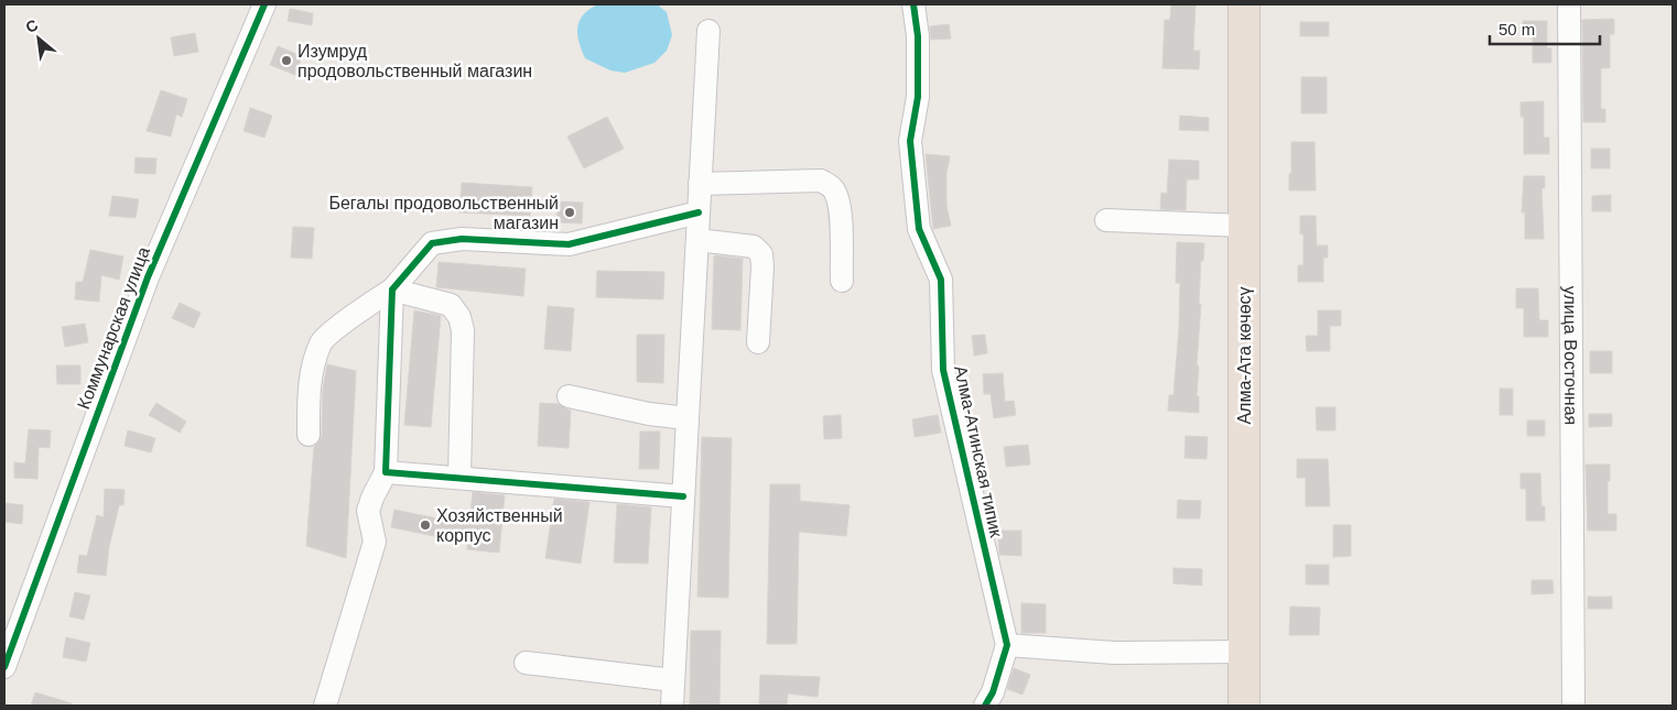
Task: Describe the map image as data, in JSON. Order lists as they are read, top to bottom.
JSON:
{
  "streets": {
    "highway": ["Алма-Ата көчөсү"],
    "street": ["Коммунарская улица", "улица Восточная", "Алма-Атинская типик"]
  },
  "places": ["Изумруд продовольственный магазин", "Бегалы продовольственный магазин", "Хозяйственный корпус"],
  "scale_bar": "50 m",
  "north": "top left"
}
